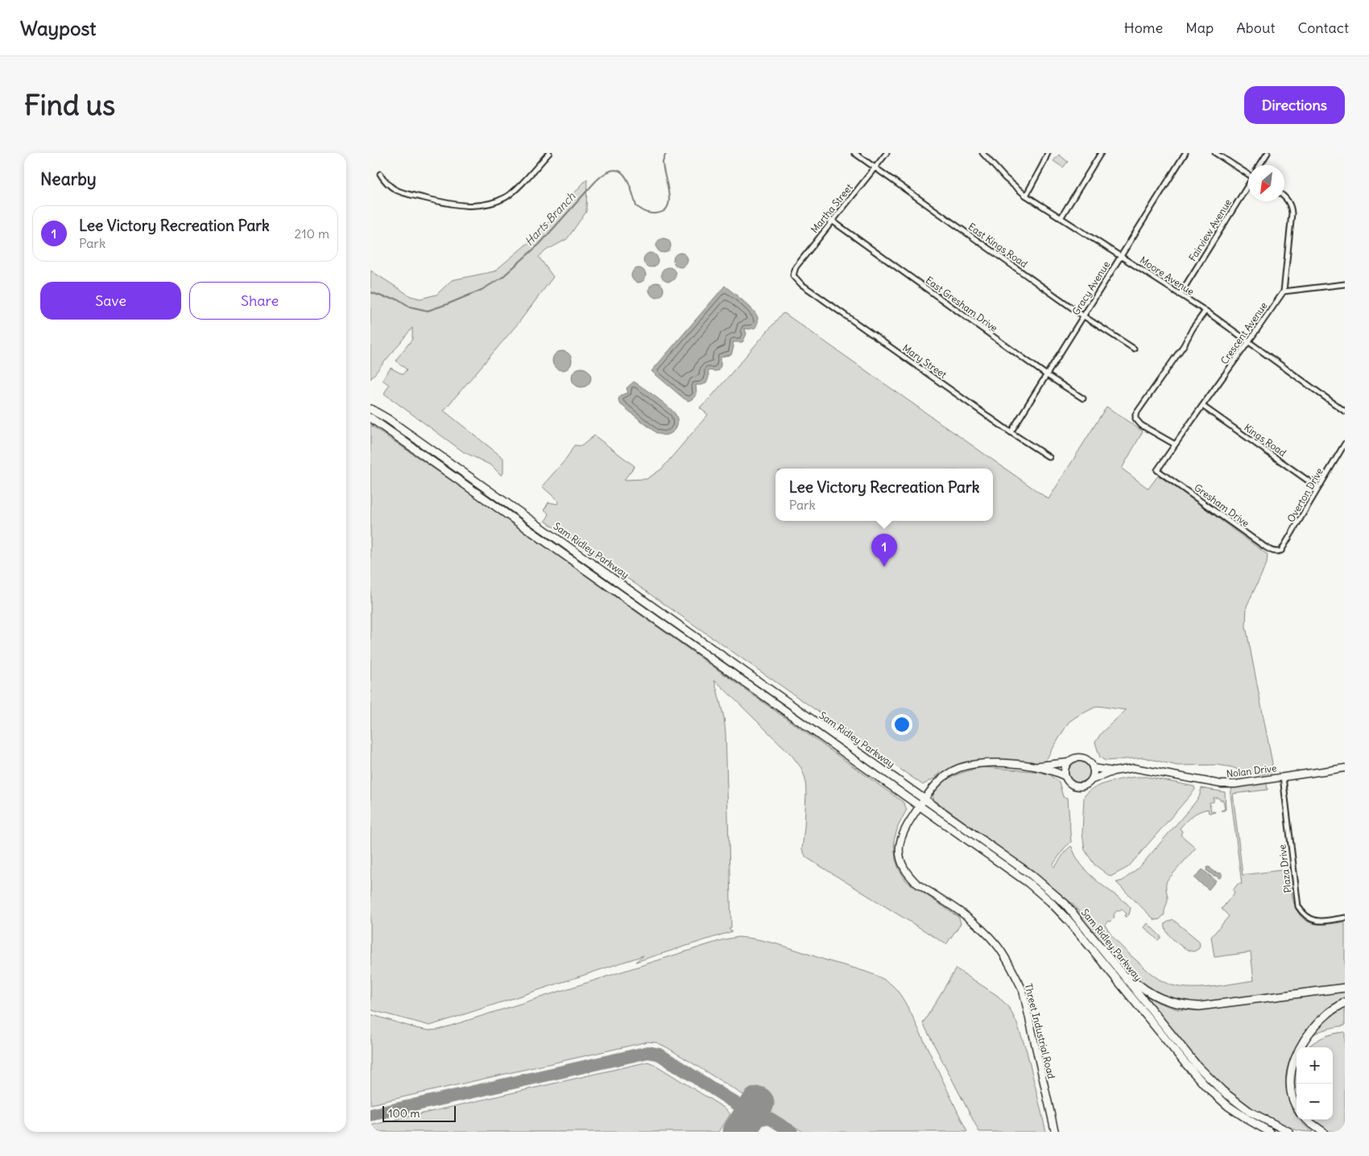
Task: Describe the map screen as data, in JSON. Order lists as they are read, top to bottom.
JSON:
{
  "streets": {
    "main road": ["Sam Ridley Parkway"],
    "street": [
      "Martha Street",
      "Fairview Avenue",
      "East Kings Road",
      "Moore Avenue",
      "Gracy Avenue",
      "East Gresham Drive",
      "Crescent Avenue",
      "Mary Street",
      "Kings Road",
      "Overton Drive",
      "Gresham Drive",
      "Nolan Drive",
      "Plaza Drive",
      "Threet Industrial Road"
    ]
  },
  "crossings": [
    ["Martha Street", "East Kings Road"],
    ["Martha Street", "East Gresham Drive"],
    ["Martha Street", "Mary Street"],
    ["Fairview Avenue", "Moore Avenue"],
    ["East Kings Road", "Gracy Avenue"],
    ["Moore Avenue", "Gracy Avenue"],
    ["Moore Avenue", "Crescent Avenue"],
    ["Gracy Avenue", "East Gresham Drive"],
    ["Gracy Avenue", "Mary Street"],
    ["Crescent Avenue", "Kings Road"],
    ["Crescent Avenue", "Gresham Drive"],
    ["Kings Road", "Overton Drive"],
    ["Overton Drive", "Gresham Drive"],
    ["Sam Ridley Parkway", "Threet Industrial Road"],
    ["Nolan Drive", "Plaza Drive"]
  ],
  "water": ["Harts Branch"],
  "scale_bar": "100 m",
  "north": "bottom left",
  "page": {
    "header": "Waypost",
    "nav": [
      "Home",
      "Map",
      "About",
      "Contact"
    ],
    "buttons": [
      "Directions",
      ["Save", "Share"]
    ],
    "title": "Find us",
    "heading": "Nearby",
    "list": [
      {
        "mark": "1",
        "name": "Lee Victory Recreation Park",
        "note": "Park",
        "value": "210 m"
      }
    ],
    "popup": ["Lee Victory Recreation Park", "Park"],
    "pins": "1",
    "map_buttons": ["+", "−"],
    "scale": "100 m"
  }
}
